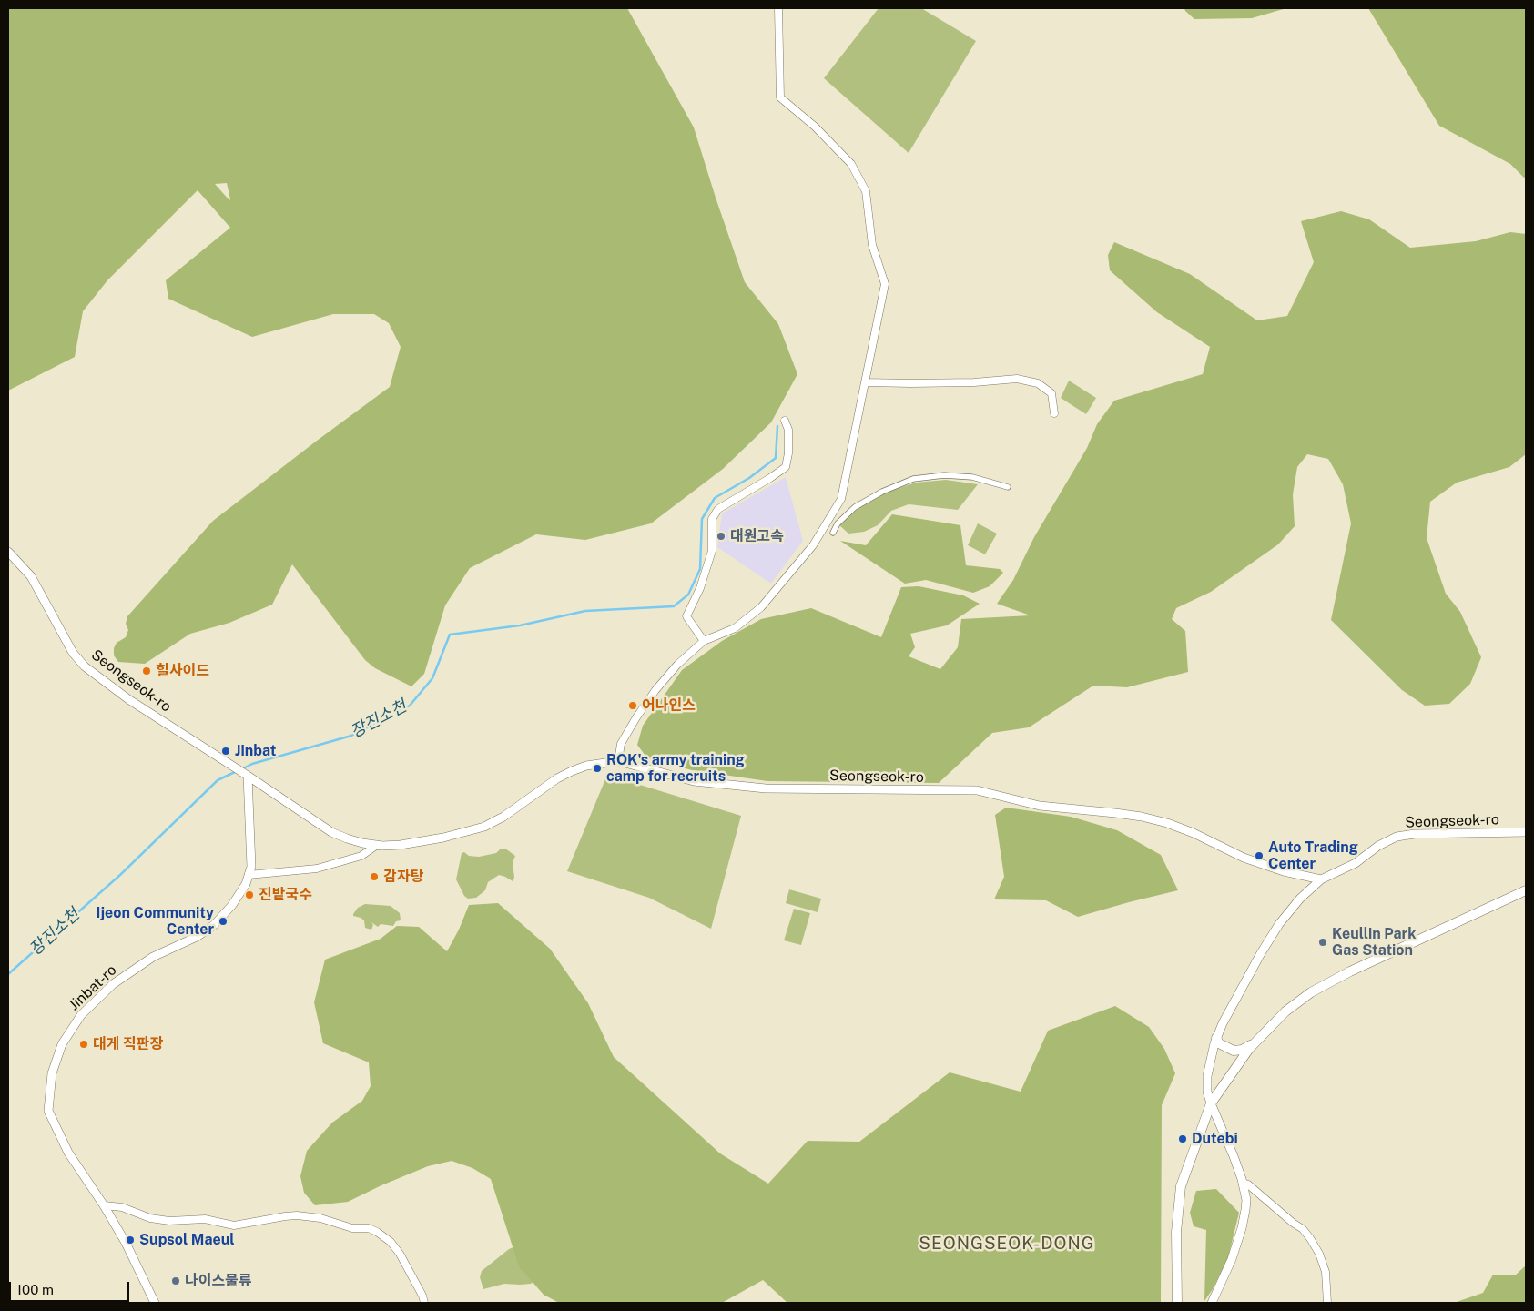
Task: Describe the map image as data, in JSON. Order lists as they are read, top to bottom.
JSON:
{
  "streets": {
    "street": ["Seongseok-ro", "Jinbat-ro"]
  },
  "crossings": [
    ["Seongseok-ro", "Jinbat-ro"]
  ],
  "districts": ["SEONGSEOK-DONG"],
  "water": ["장진소천"],
  "places": [
    "대원고속",
    "힐사이드",
    "어나인스",
    "Jinbat",
    "ROK's army training camp for recruits",
    "Auto Trading Center",
    "감자탕",
    "진밭국수",
    "Ijeon Community Center",
    "Keullin Park Gas Station",
    "대게 직판장",
    "Dutebi",
    "Supsol Maeul",
    "나이스물류"
  ],
  "scale_bar": "100 m"
}
